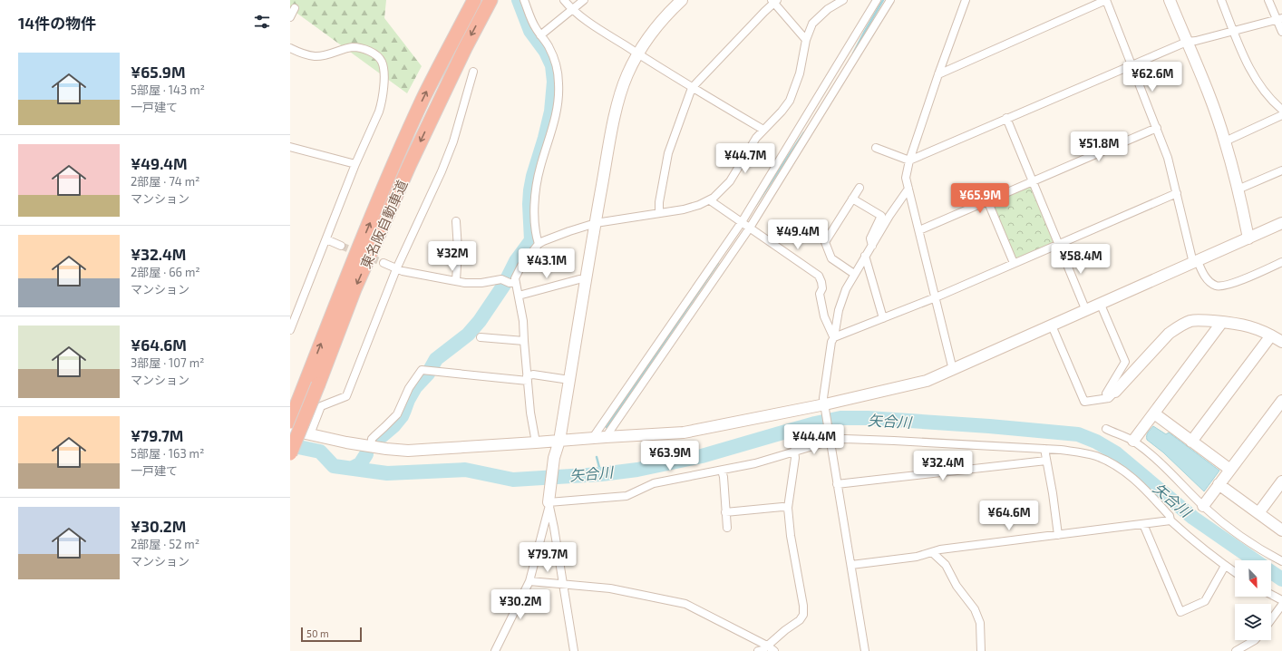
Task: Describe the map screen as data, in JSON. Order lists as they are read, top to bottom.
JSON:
{
  "streets": {
    "highway": ["東名阪自動車道"]
  },
  "water": ["矢合川"],
  "scale_bar": "50 m",
  "north": "bottom right",
  "page": {
    "heading": "14件の物件",
    "list": [
      {
        "name": "¥65.9M",
        "note": "5部屋 · 143 m² · 一戸建て"
      },
      {
        "name": "¥49.4M",
        "note": "2部屋 · 74 m² · マンション"
      },
      {
        "name": "¥32.4M",
        "note": "2部屋 · 66 m² · マンション"
      },
      {
        "name": "¥64.6M",
        "note": "3部屋 · 107 m² · マンション"
      },
      {
        "name": "¥79.7M",
        "note": "5部屋 · 163 m² · 一戸建て"
      },
      {
        "name": "¥30.2M",
        "note": "2部屋 · 52 m² · マンション"
      }
    ],
    "price": [
      "¥62.6M",
      "¥51.8M",
      "¥44.7M",
      "¥65.9M",
      "¥49.4M",
      "¥32M",
      "¥58.4M",
      "¥43.1M",
      "¥44.4M",
      "¥63.9M",
      "¥32.4M",
      "¥64.6M",
      "¥79.7M",
      "¥30.2M"
    ],
    "scale": "50 m"
  }
}
